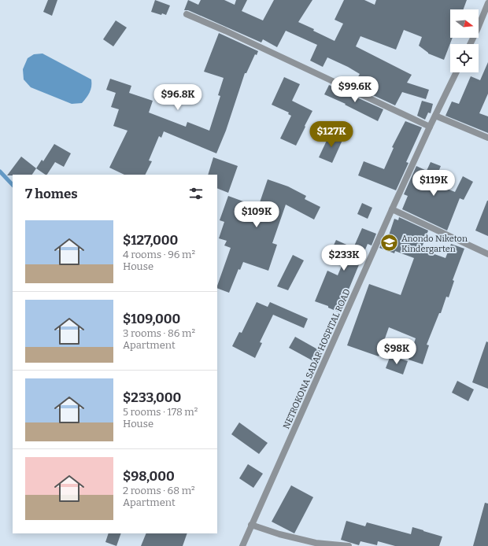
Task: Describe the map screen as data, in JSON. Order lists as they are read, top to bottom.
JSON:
{
  "streets": {
    "street": ["NETROKONA SADAR HOSPITAL ROAD"]
  },
  "places": {
    "school or university": ["Anondo Niketon Kindergarten"]
  },
  "north": "right",
  "page": {
    "price": [
      "$99.6K",
      "$96.8K",
      "$127K",
      "$119K",
      "$109K",
      "$233K",
      "$98K"
    ],
    "heading": "7 homes",
    "list": [
      {
        "name": "$127,000",
        "note": "4 rooms · 96 m² · House"
      },
      {
        "name": "$109,000",
        "note": "3 rooms · 86 m² · Apartment"
      },
      {
        "name": "$233,000",
        "note": "5 rooms · 178 m² · House"
      },
      {
        "name": "$98,000",
        "note": "2 rooms · 68 m² · Apartment"
      }
    ]
  }
}
